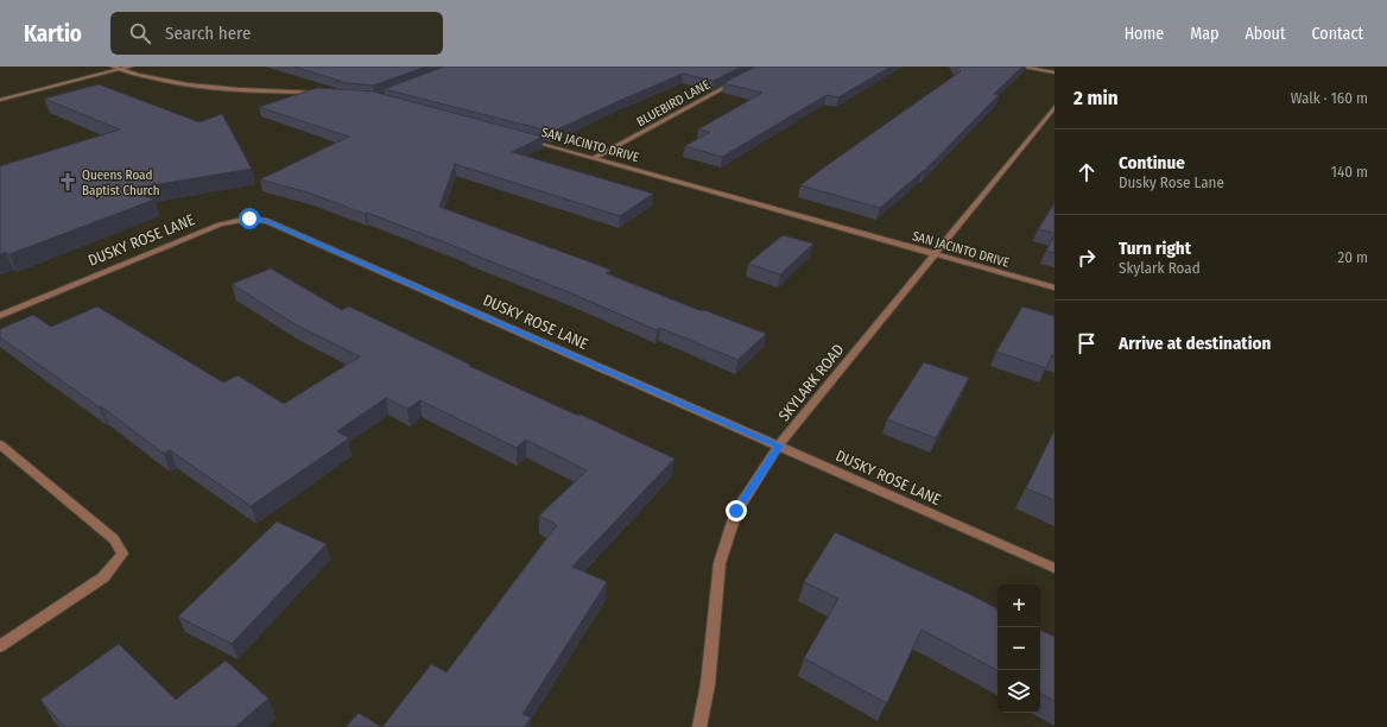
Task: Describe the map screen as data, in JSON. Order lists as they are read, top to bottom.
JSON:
{
  "streets": {
    "street": [
      "BLUEBIRD LANE",
      "SAN JACINTO DRIVE",
      "DUSKY ROSE LANE",
      "SKYLARK ROAD"
    ]
  },
  "crossings": [
    ["BLUEBIRD LANE", "SAN JACINTO DRIVE"],
    ["SAN JACINTO DRIVE", "SKYLARK ROAD"],
    ["DUSKY ROSE LANE", "SKYLARK ROAD"]
  ],
  "places": {
    "church": ["Queens Road Baptist Church"]
  },
  "page": {
    "header": "Kartio",
    "search": "Search here",
    "nav": [
      "Home",
      "Map",
      "About",
      "Contact"
    ],
    "heading": ["2 min", "Walk · 160 m"],
    "list": [
      ["Continue", "Dusky Rose Lane", "140 m"],
      ["Turn right", "Skylark Road", "20 m"],
      "Arrive at destination"
    ],
    "map_buttons": ["+", "−"]
  }
}
